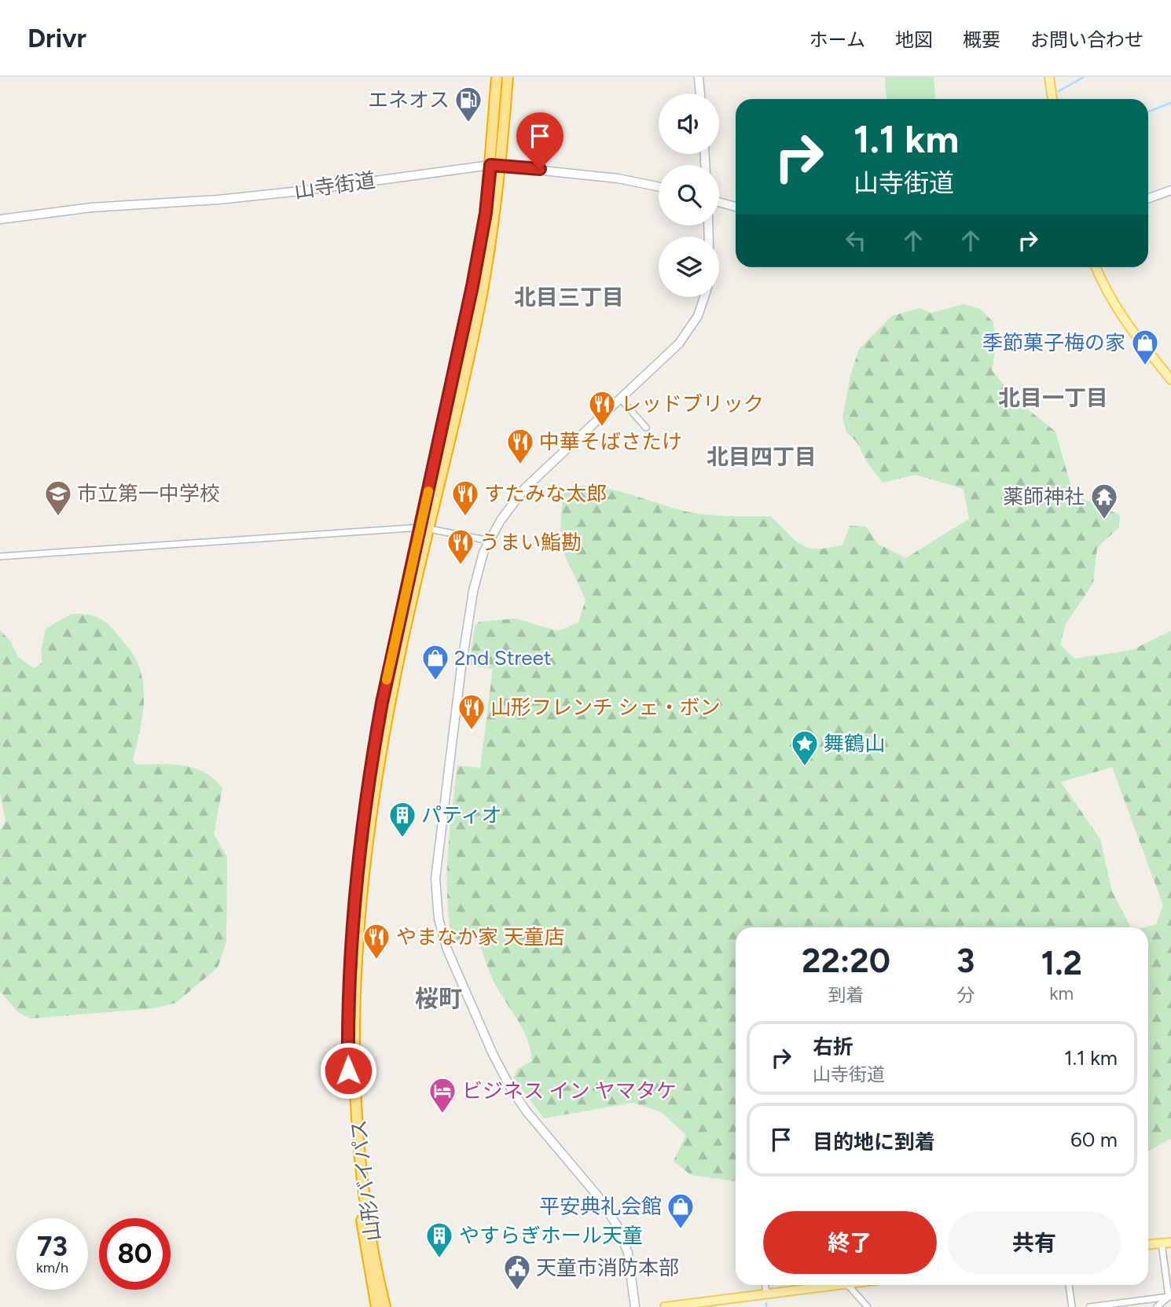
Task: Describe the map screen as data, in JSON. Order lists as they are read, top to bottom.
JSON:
{
  "streets": {
    "highway": ["山形バイパス"],
    "street": ["山寺街道"]
  },
  "crossings": [
    ["山寺街道", "山形バイパス"]
  ],
  "districts": [
    "北目三丁目",
    "北目一丁目",
    "北目四丁目",
    "桜町"
  ],
  "places": {
    "fuel station": ["エネオス"],
    "shop": ["季節菓子梅の家", "2nd Street", "平安典礼会館"],
    "restaurant": [
      "レッドブリック",
      "中華そばさたけ",
      "すたみな太郎",
      "うまい鮨勘",
      "山形フレンチ シェ・ボン",
      "やまなか家 天童店"
    ],
    "school or university": ["市立第一中学校"],
    "temple": ["薬師神社"],
    "place": ["舞鶴山"],
    "building": ["パティオ", "やすらぎホール天童"],
    "hotel": ["ビジネス イン ヤマタケ"],
    "public building": ["天童市消防本部"]
  },
  "page": {
    "header": "Drivr",
    "nav": [
      "ホーム",
      "地図",
      "概要",
      "お問い合わせ"
    ],
    "turn": ["1.1 km", "山寺街道"],
    "eta": [
      "22:20",
      "到着",
      "3",
      "分",
      "1.2",
      "km"
    ],
    "list": [
      {
        "name": "右折",
        "note": "山寺街道",
        "value": "1.1 km"
      },
      {
        "name": "目的地に到着",
        "value": "60 m"
      }
    ],
    "buttons": ["終了", "共有"],
    "speed": "73 km/h",
    "limit": "80"
  }
}
